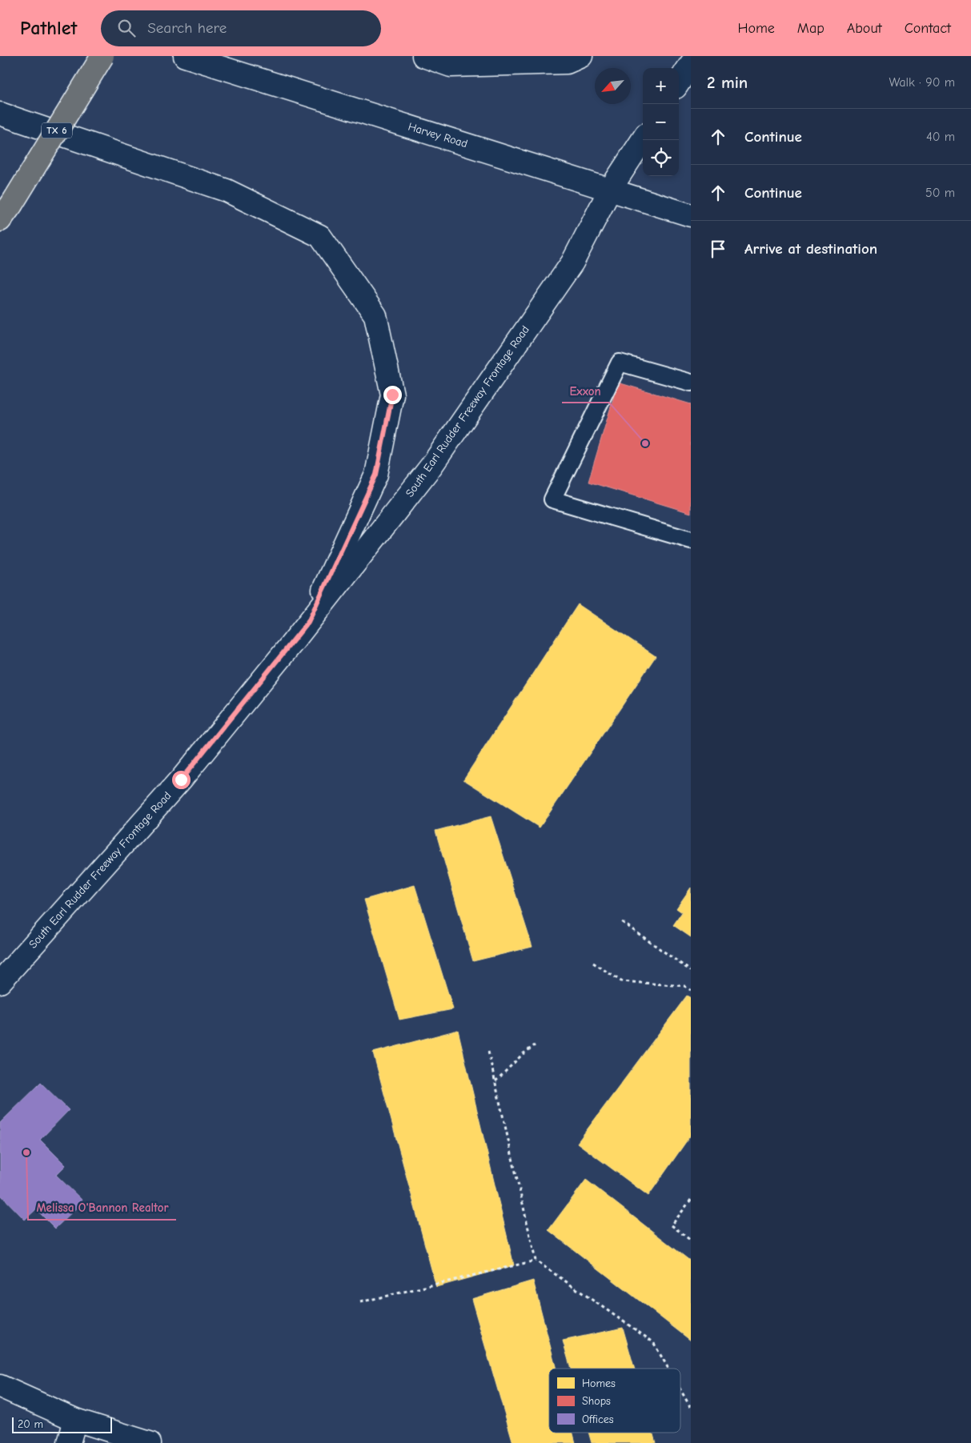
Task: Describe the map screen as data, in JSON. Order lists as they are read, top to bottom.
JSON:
{
  "streets": {
    "highway": ["TX 6"],
    "main road": ["Harvey Road", "South Earl Rudder Freeway Frontage Road"]
  },
  "crossings": [
    ["Harvey Road", "South Earl Rudder Freeway Frontage Road"]
  ],
  "places": ["Exxon", "Melissa O'Bannon Realtor"],
  "legend": ["Homes", "Shops", "Offices"],
  "scale_bar": "20 m",
  "north": "bottom left",
  "page": {
    "header": "Pathlet",
    "search": "Search here",
    "nav": [
      "Home",
      "Map",
      "About",
      "Contact"
    ],
    "heading": ["2 min", "Walk · 90 m"],
    "map_buttons": ["+", "−"],
    "list": [
      ["Continue", "40 m"],
      ["Continue", "50 m"],
      "Arrive at destination"
    ],
    "scale": "20 m"
  }
}
